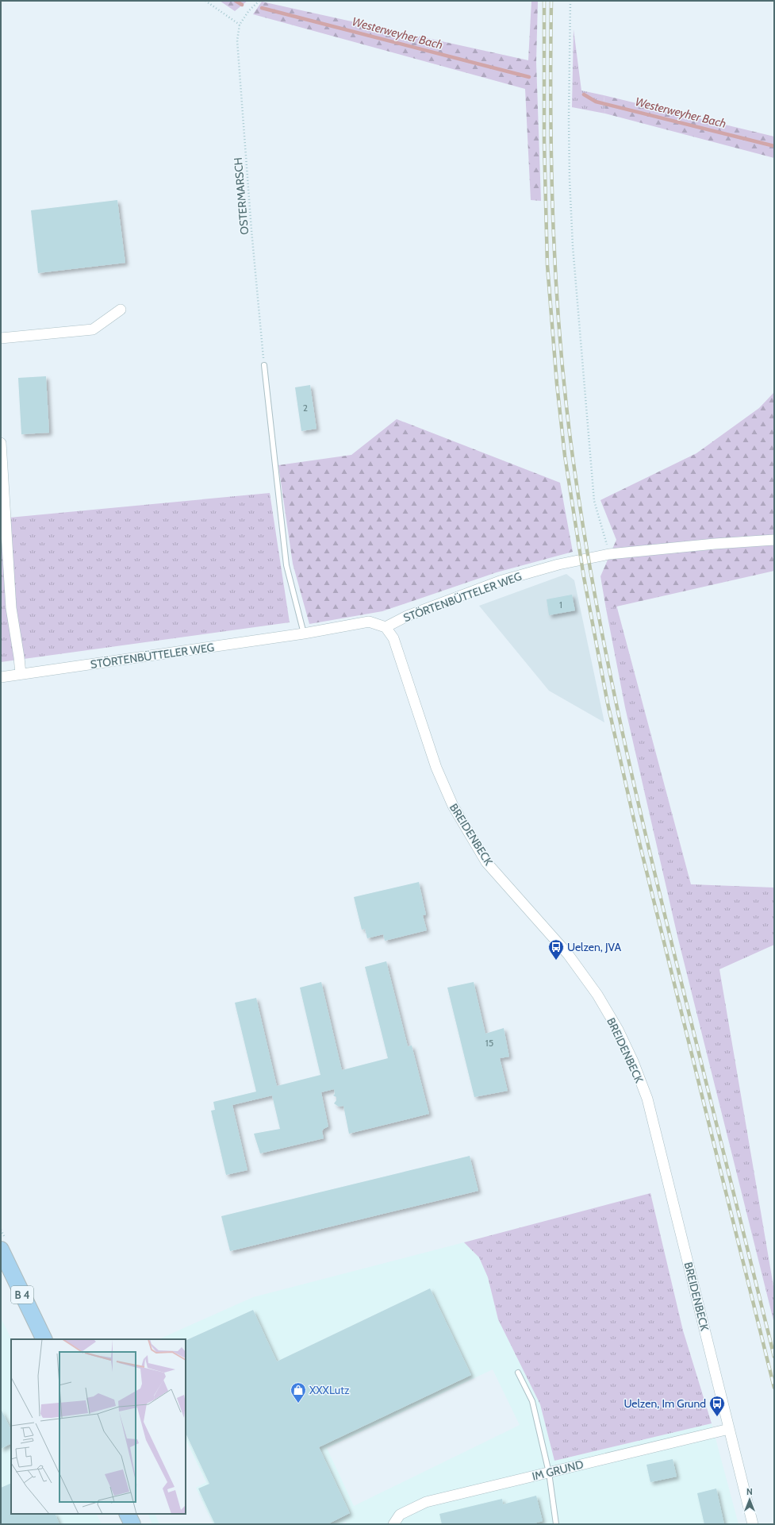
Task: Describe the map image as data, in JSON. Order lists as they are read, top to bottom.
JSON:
{
  "streets": {
    "main road": ["B 4"],
    "street": ["STÖRTENBÜTTELER WEG", "BREIDENBECK", "IM GRUND"],
    "path": ["OSTERMARSCH"]
  },
  "crossings": [
    ["STÖRTENBÜTTELER WEG", "BREIDENBECK"],
    ["BREIDENBECK", "IM GRUND"]
  ],
  "water": ["Westerweyher Bach"],
  "places": {
    "bus stop": ["Uelzen, JVA", "Uelzen, Im Grund"],
    "shop": ["XXXLutz"]
  },
  "house_numbers": ["2", "1", "15"],
  "north": "top"
}
